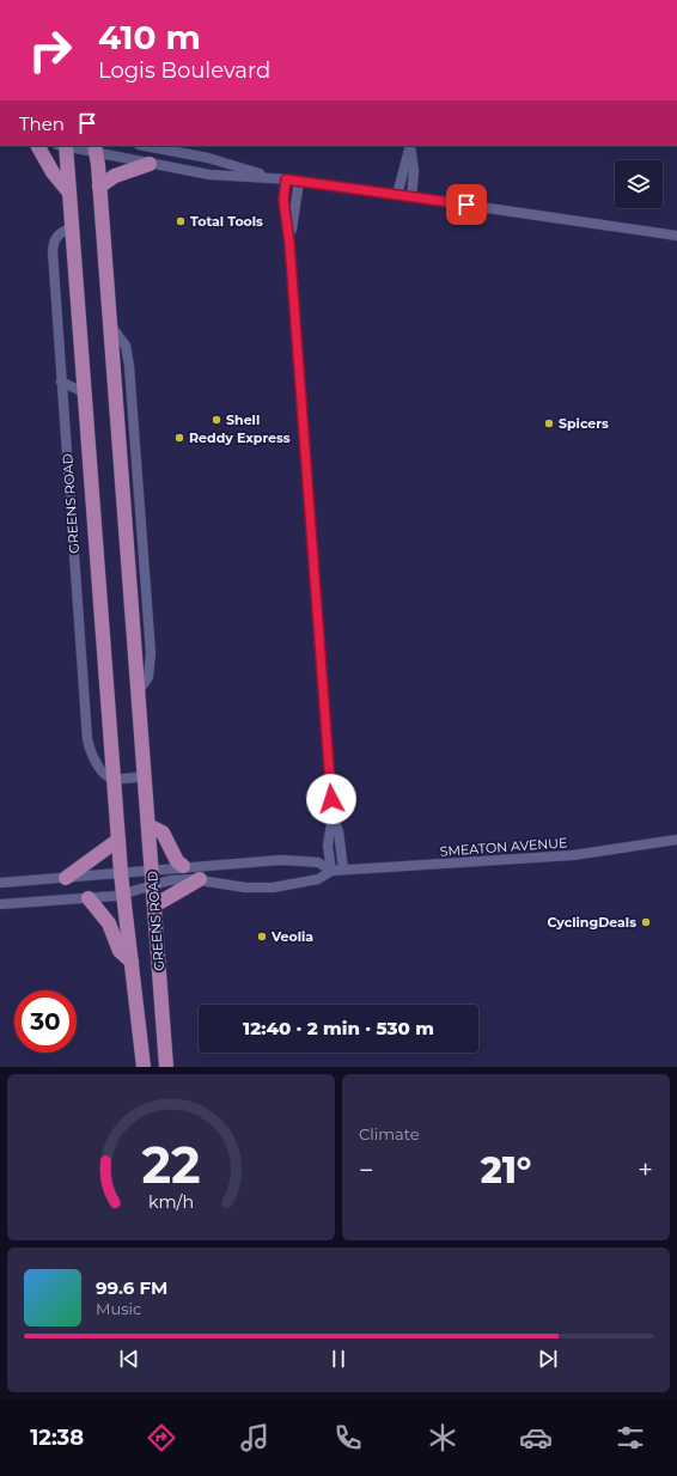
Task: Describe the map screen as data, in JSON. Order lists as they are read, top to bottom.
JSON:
{
  "streets": {
    "main road": ["GREENS ROAD"],
    "street": ["SMEATON AVENUE"]
  },
  "crossings": [
    ["GREENS ROAD", "SMEATON AVENUE"]
  ],
  "places": [
    "Total Tools",
    "Shell",
    "Spicers",
    "Reddy Express",
    "CyclingDeals",
    "Veolia"
  ],
  "page": {
    "turn": ["410 m", "Logis Boulevard"],
    "then": "Then",
    "limit": "30",
    "trip": "12:40 · 2 min · 530 m",
    "tile": "Climate",
    "heat": ["−", "21°", "+"],
    "song": ["99.6 FM", "Music"],
    "tabs": "12:38",
    "gauge": ["22", "km/h"]
  }
}
